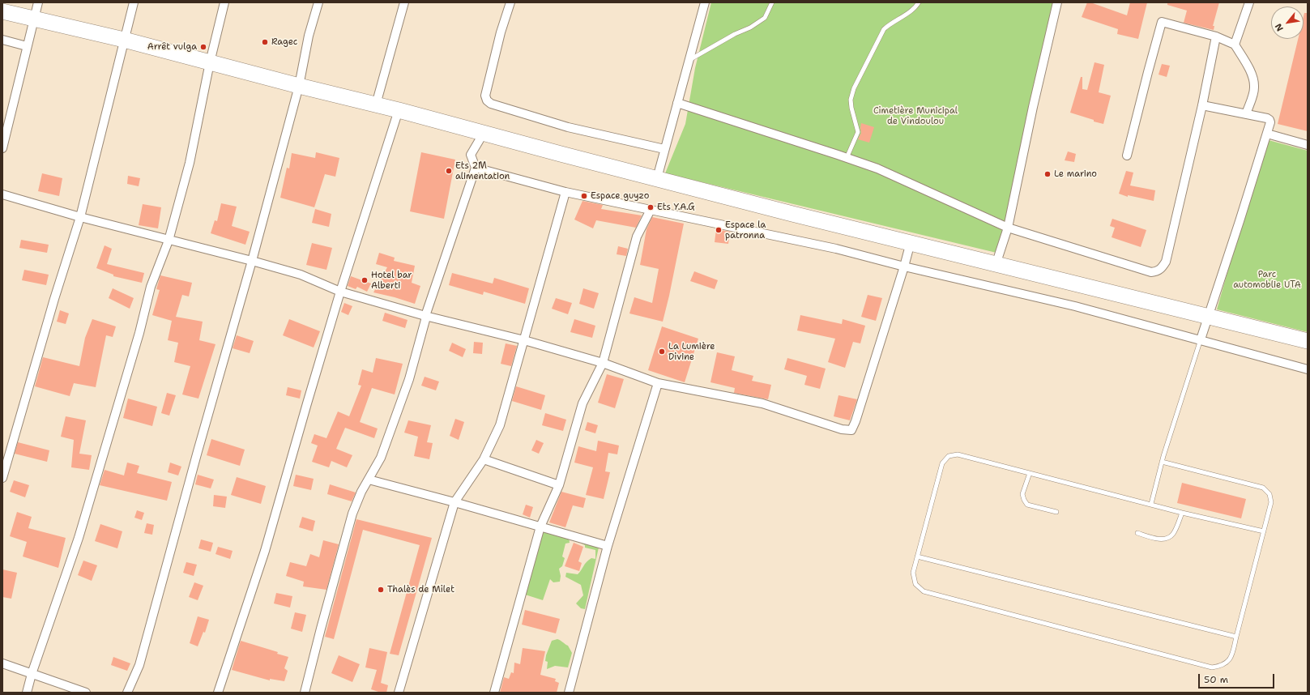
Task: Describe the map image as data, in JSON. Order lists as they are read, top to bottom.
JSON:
{
  "parks": ["Cimetière Municipal de Vindoulou", "Parc automoblie UTA"],
  "places": [
    "Ragec",
    "Arrêt vulga",
    "Ets 2M alimentation",
    "Le marino",
    "Espace guyzo",
    "Ets Y.A.G",
    "Espace la patronna",
    "Hotel bar Alberti",
    "La Lumière Divine",
    "Thalès de Milet"
  ],
  "scale_bar": "50 m",
  "north": "bottom left"
}
